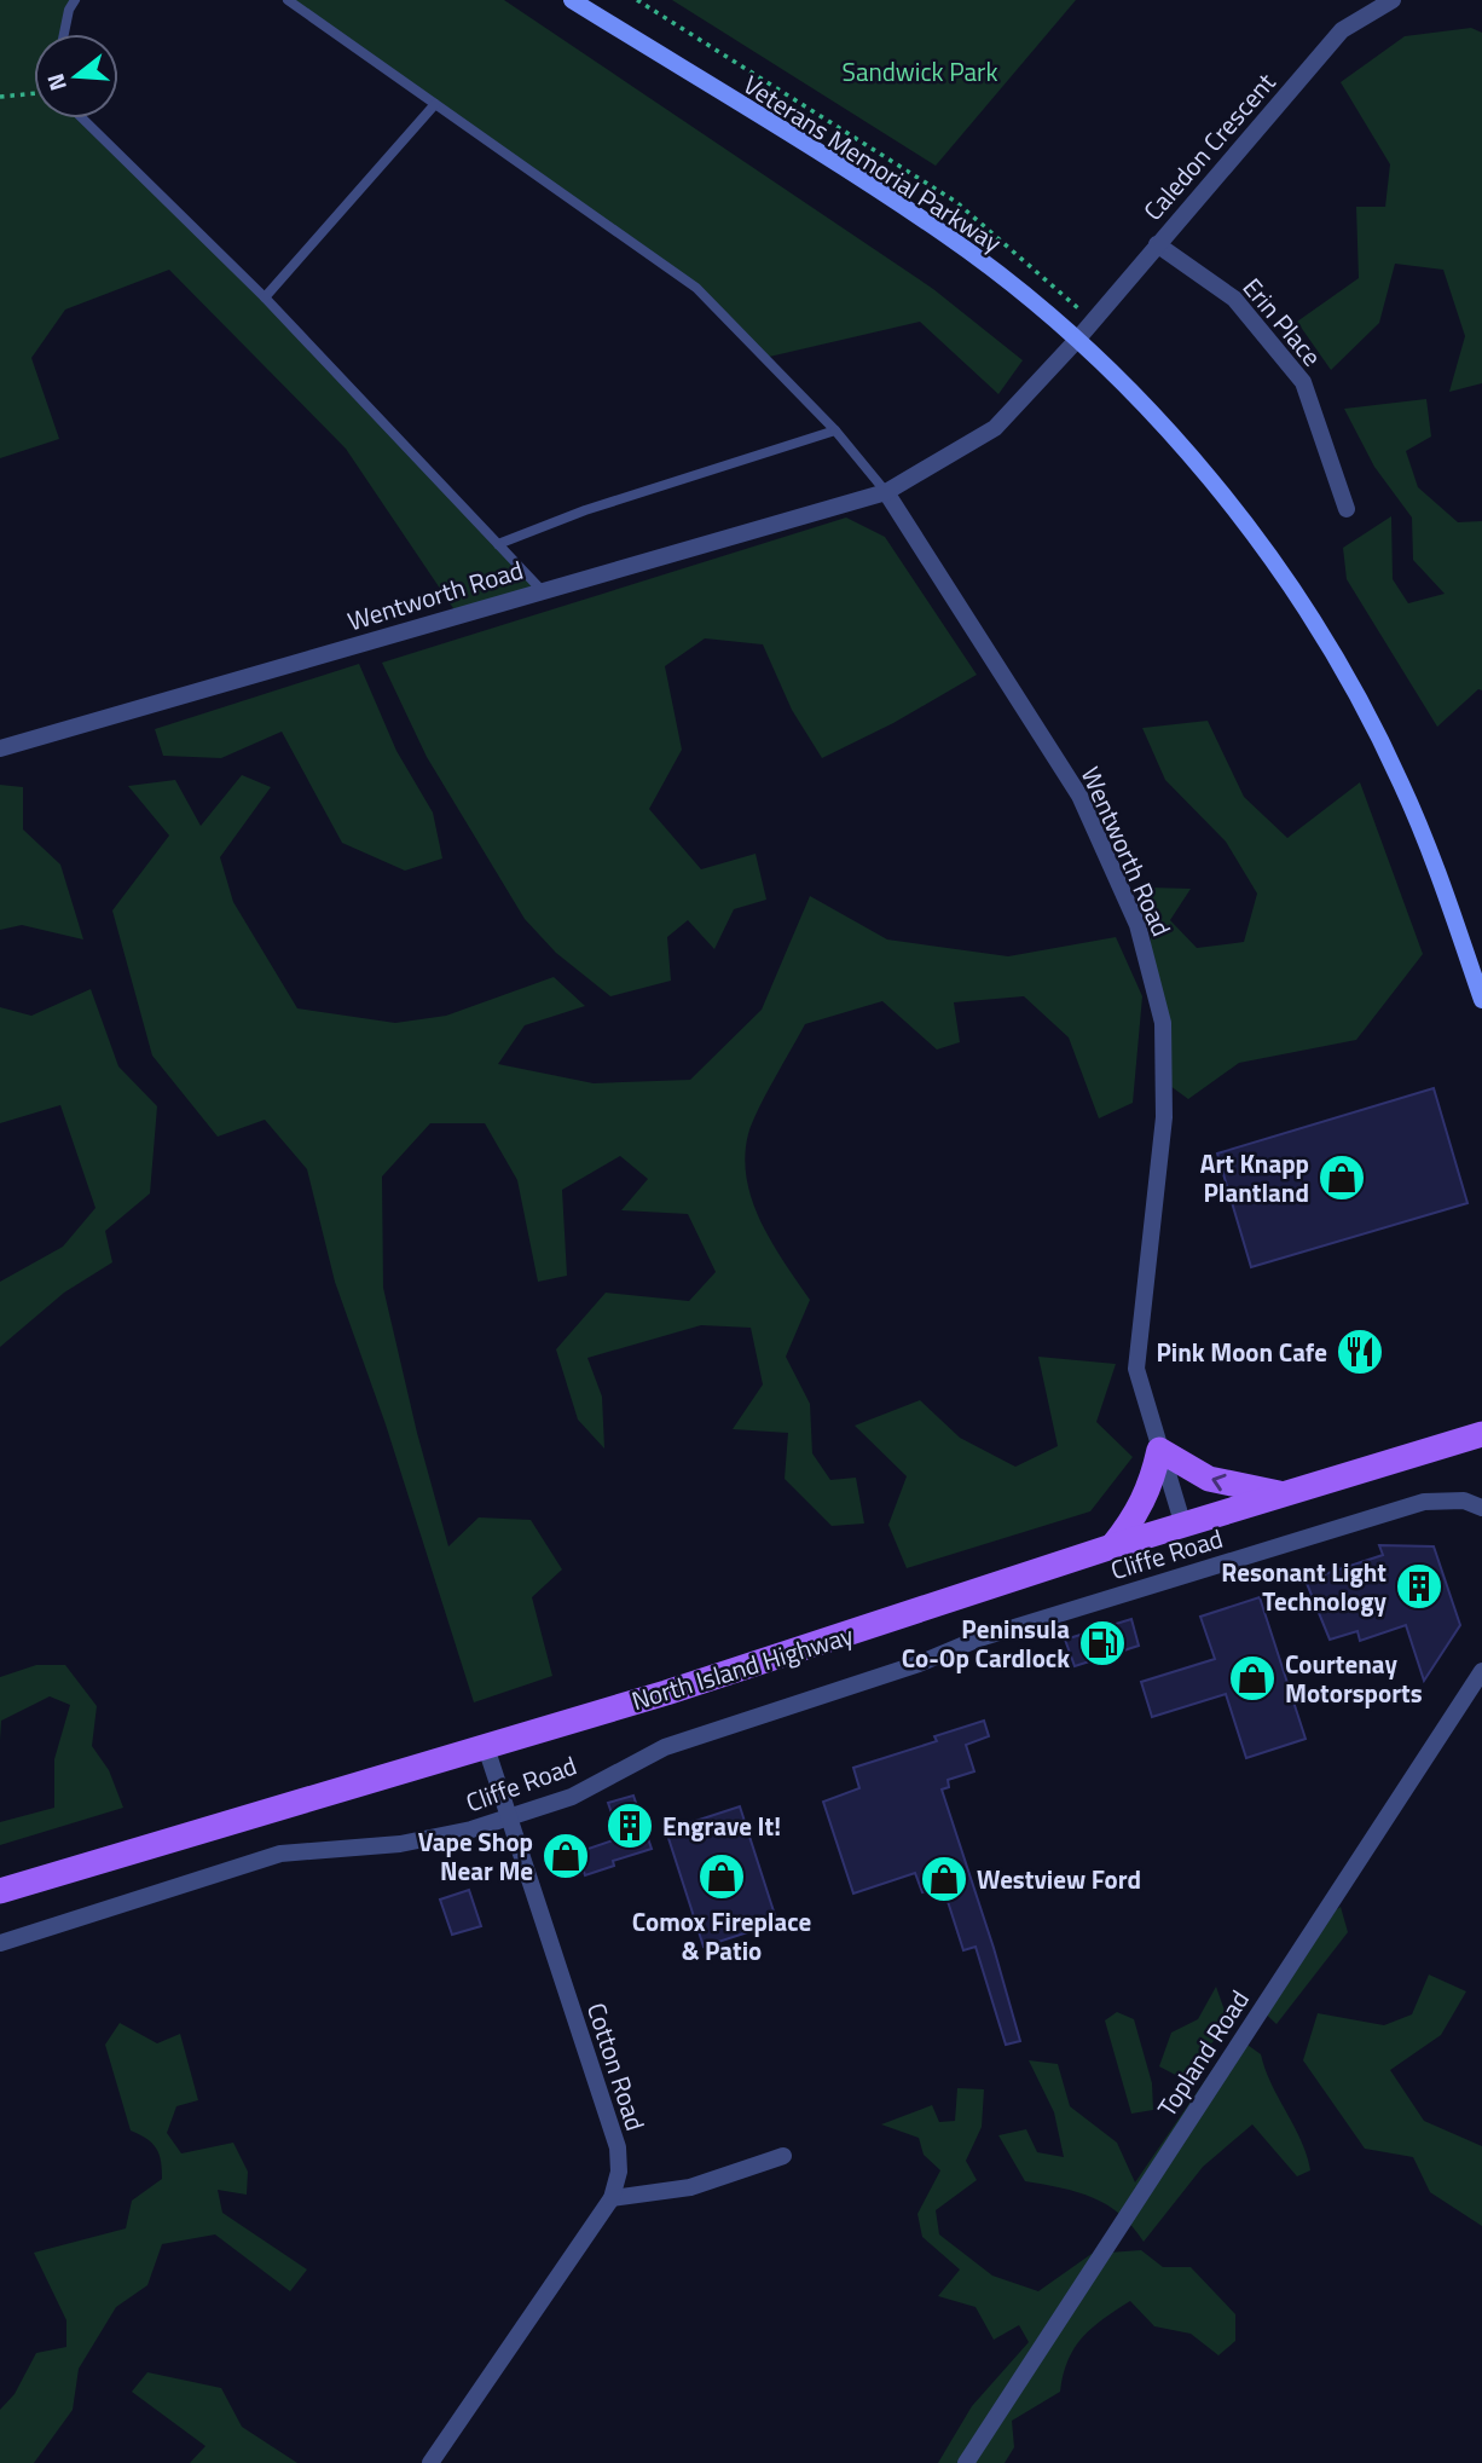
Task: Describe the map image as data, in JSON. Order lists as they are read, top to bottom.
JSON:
{
  "streets": {
    "main road": ["Veterans Memorial Parkway", "North Island Highway"],
    "street": [
      "Caledon Crescent",
      "Erin Place",
      "Wentworth Road",
      "Cliffe Road",
      "Topland Road",
      "Cotton Road"
    ]
  },
  "crossings": [
    ["Caledon Crescent", "Veterans Memorial Parkway"],
    ["Caledon Crescent", "Erin Place"],
    ["Caledon Crescent", "Wentworth Road"],
    ["Veterans Memorial Parkway", "Wentworth Road"],
    ["Wentworth Road", "North Island Highway"],
    ["Cliffe Road", "Cotton Road"],
    ["North Island Highway", "Cotton Road"]
  ],
  "parks": ["Sandwick Park"],
  "places": {
    "shop": [
      "Art Knapp Plantland",
      "Courtenay Motorsports",
      "Vape Shop Near Me",
      "Comox Fireplace & Patio",
      "Westview Ford"
    ],
    "restaurant": ["Pink Moon Cafe"],
    "building": ["Resonant Light Technology", "Engrave It!"],
    "fuel station": ["Peninsula Co-Op Cardlock"]
  },
  "north": "left"
}
